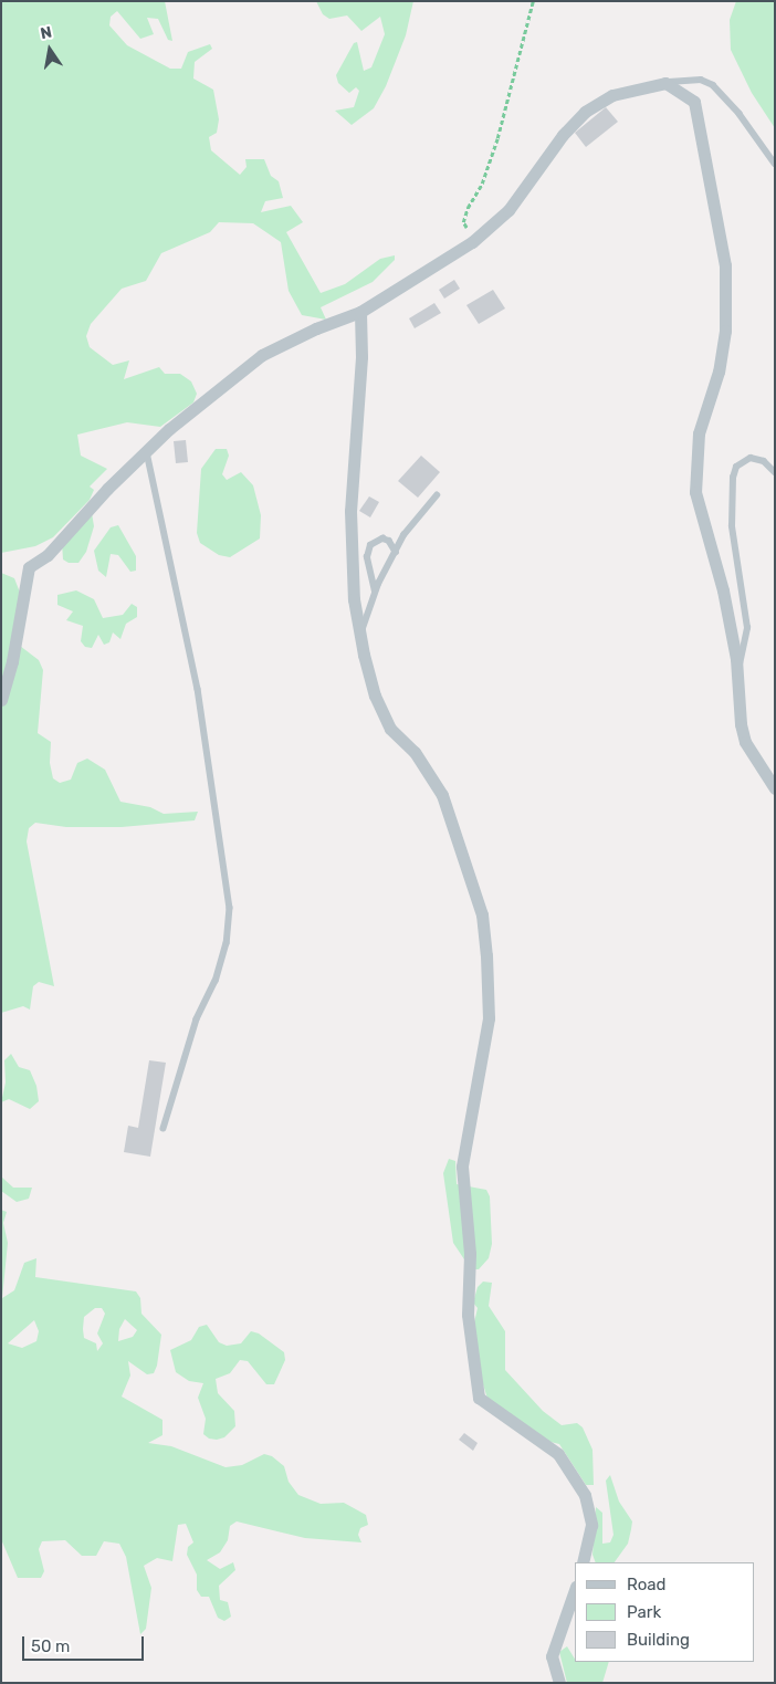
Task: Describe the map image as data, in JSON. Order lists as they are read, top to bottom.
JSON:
{
  "legend": ["Road", "Park", "Building"],
  "scale_bar": "50 m",
  "north": "top"
}
